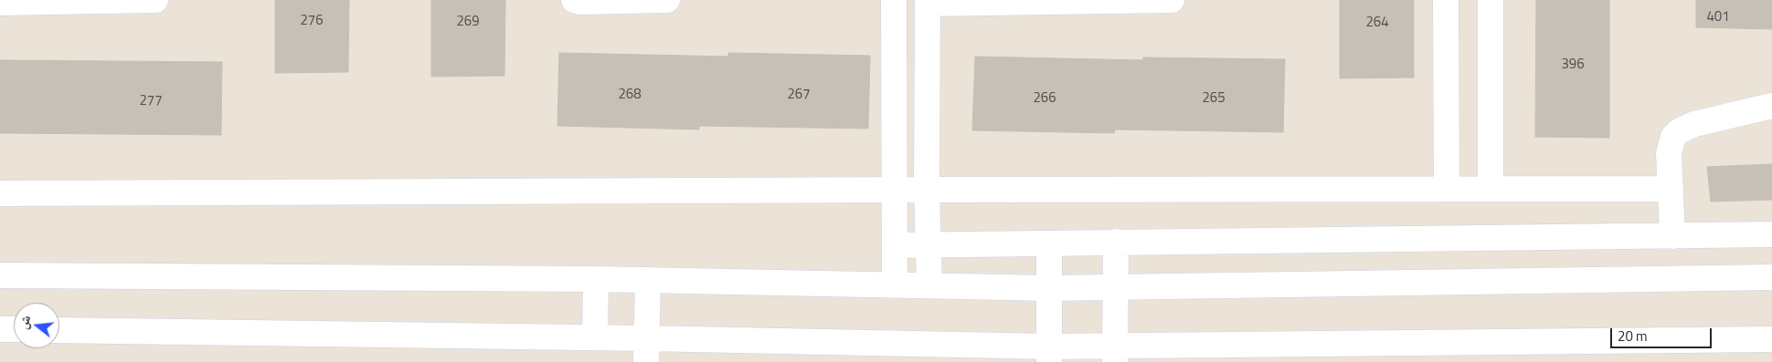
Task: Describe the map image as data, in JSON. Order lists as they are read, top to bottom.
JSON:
{
  "house_numbers": [
    "401",
    "276",
    "269",
    "264",
    "396",
    "268",
    "267",
    "266",
    "265",
    "277"
  ],
  "scale_bar": "20 m",
  "north": "left"
}
